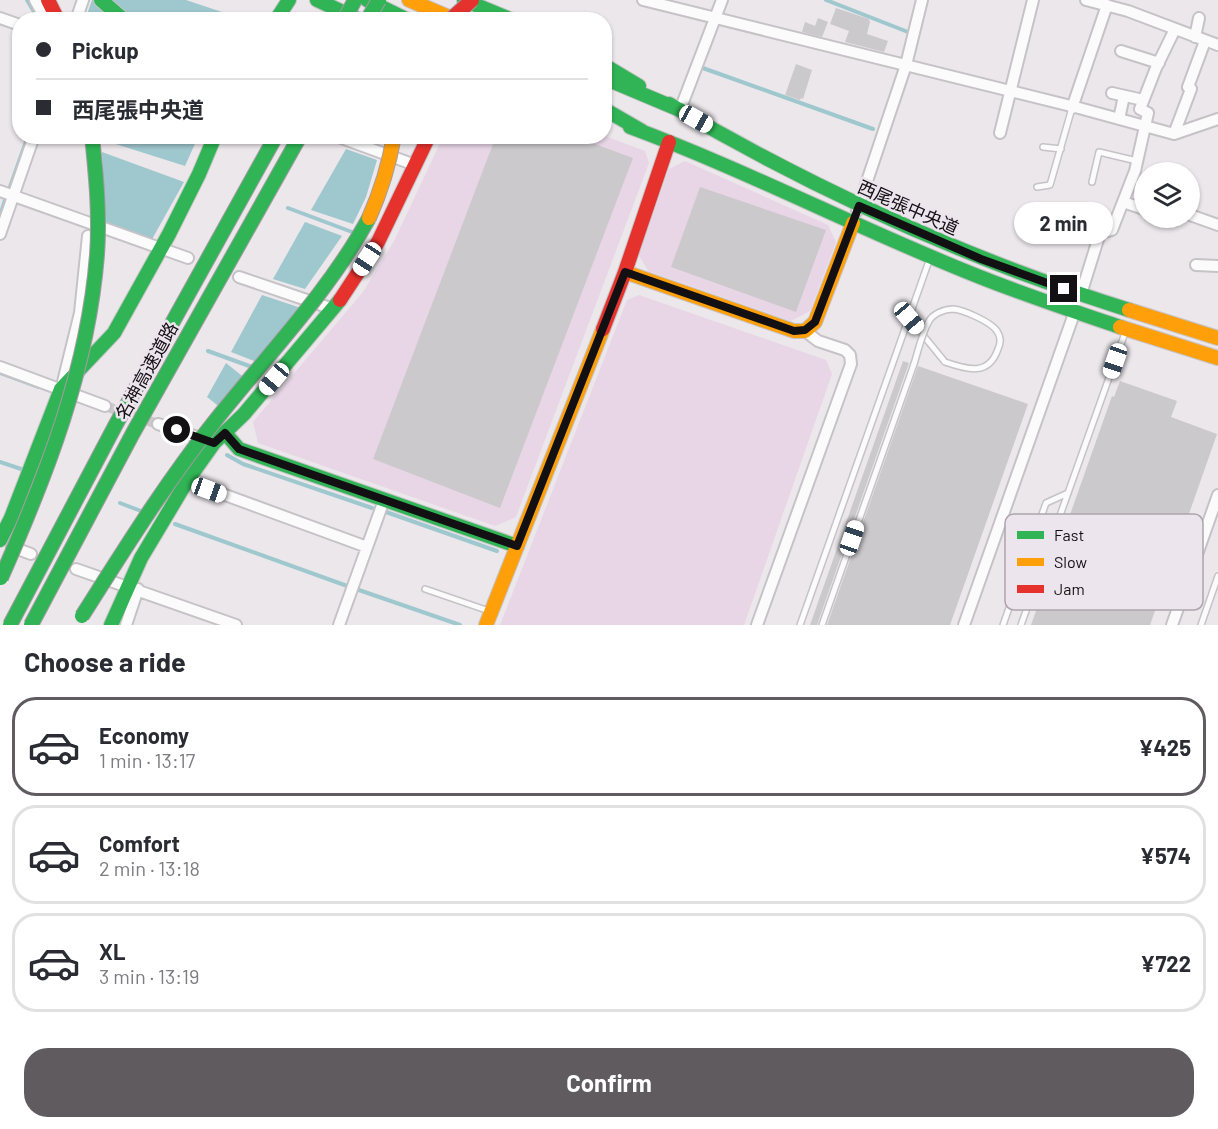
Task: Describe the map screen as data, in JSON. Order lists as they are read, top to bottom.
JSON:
{
  "streets": {
    "main road": ["西尾張中央道", "名神高速道路"]
  },
  "legend": ["Fast", "Slow", "Jam"],
  "page": {
    "banner": ["Pickup", "西尾張中央道"],
    "bubble": "2 min",
    "heading": "Choose a ride",
    "list": [
      {
        "name": "Economy",
        "note": "1 min · 13:17",
        "value": "¥425"
      },
      {
        "name": "Comfort",
        "note": "2 min · 13:18",
        "value": "¥574"
      },
      {
        "name": "XL",
        "note": "3 min · 13:19",
        "value": "¥722"
      }
    ],
    "buttons": "Confirm"
  }
}
